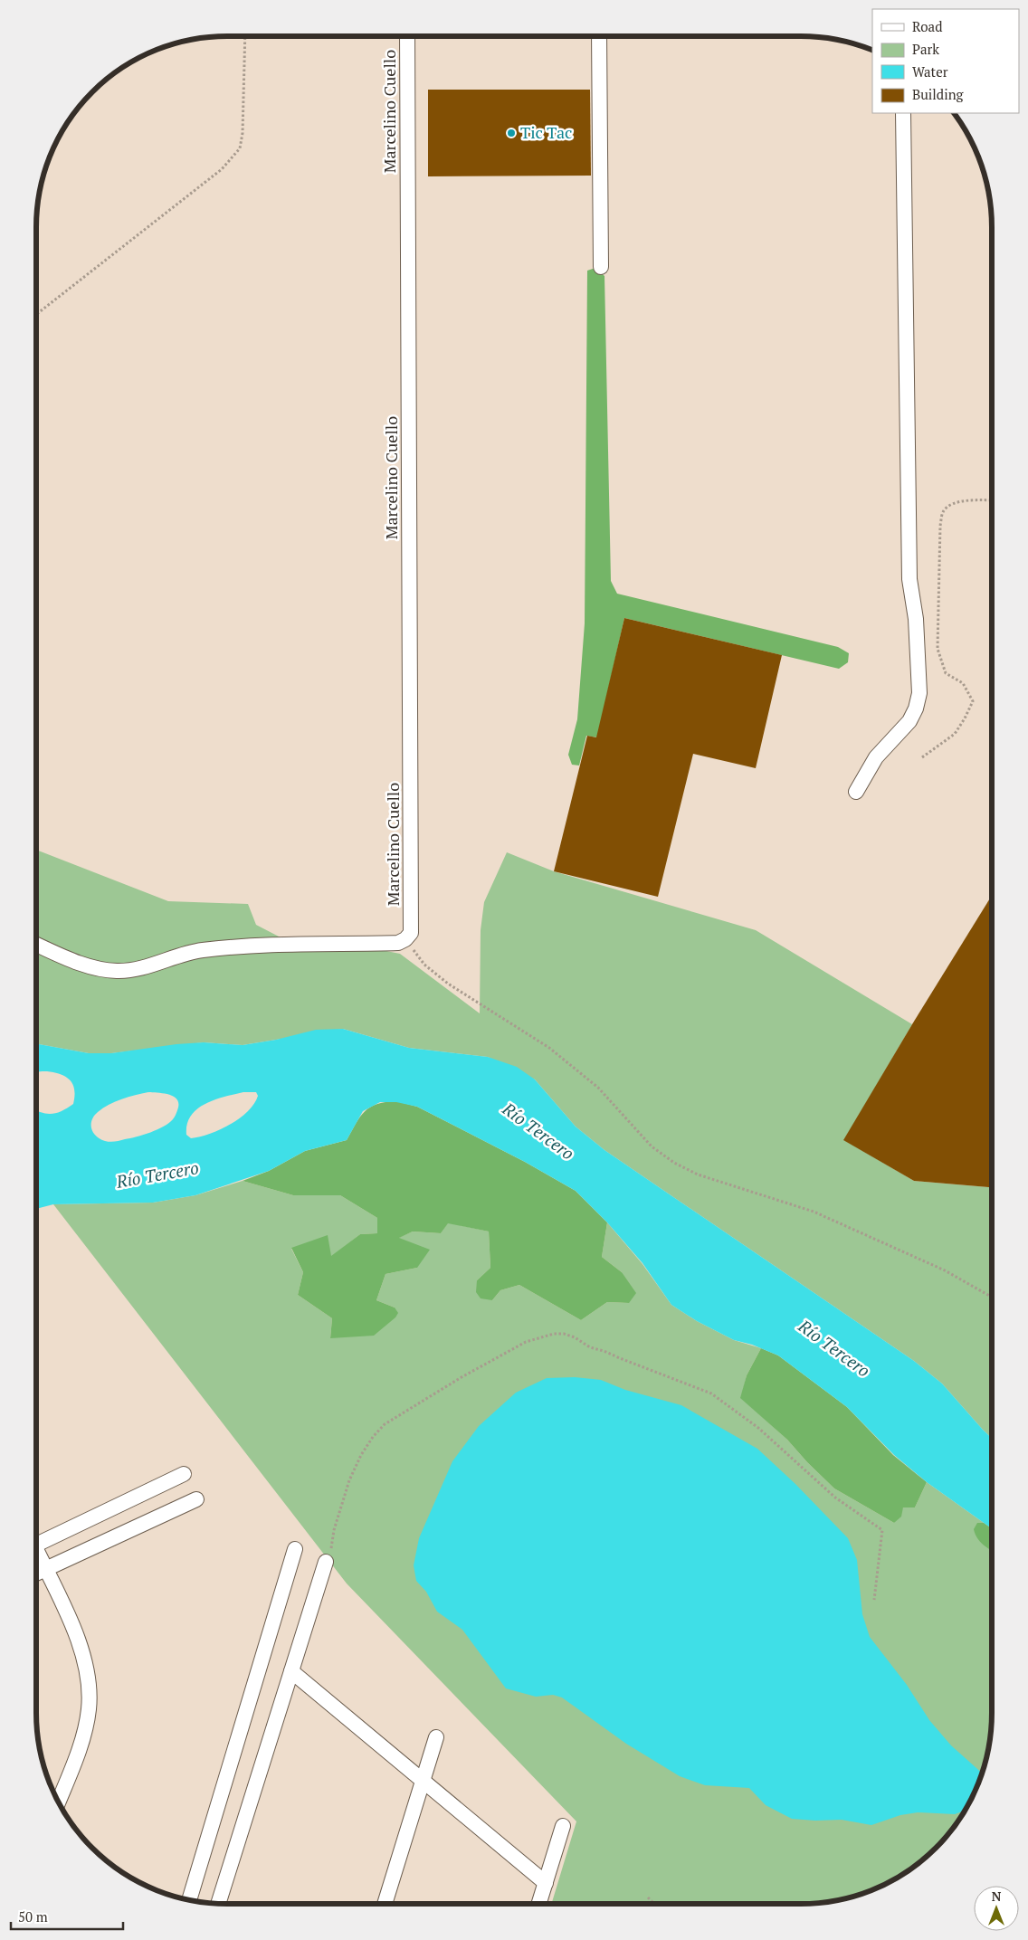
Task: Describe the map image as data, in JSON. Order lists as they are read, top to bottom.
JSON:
{
  "streets": {
    "street": ["Marcelino Cuello"]
  },
  "water": ["Río Tercero"],
  "places": ["Tic Tac"],
  "legend": [
    "Road",
    "Park",
    "Water",
    "Building"
  ],
  "scale_bar": "50 m",
  "north": "top"
}
